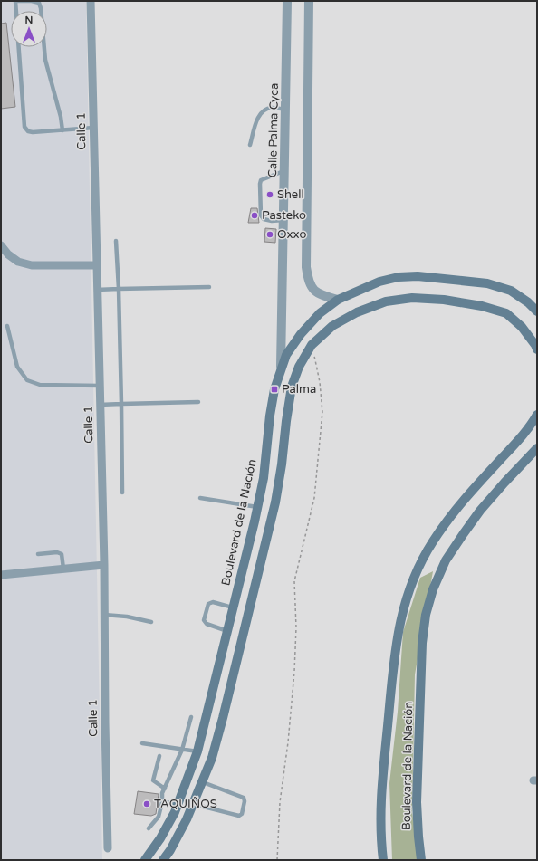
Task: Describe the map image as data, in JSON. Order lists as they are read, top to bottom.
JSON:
{
  "streets": {
    "main road": ["Boulevard de la Nación"],
    "street": ["Calle Palma Cyca", "Calle 1"]
  },
  "crossings": [
    ["Calle Palma Cyca", "Boulevard de la Nación"]
  ],
  "places": {
    "other": [
      "Shell",
      "Pasteko",
      "Oxxo",
      "TAQUIÑOS"
    ],
    "transit": ["Palma"]
  },
  "north": "top"
}
